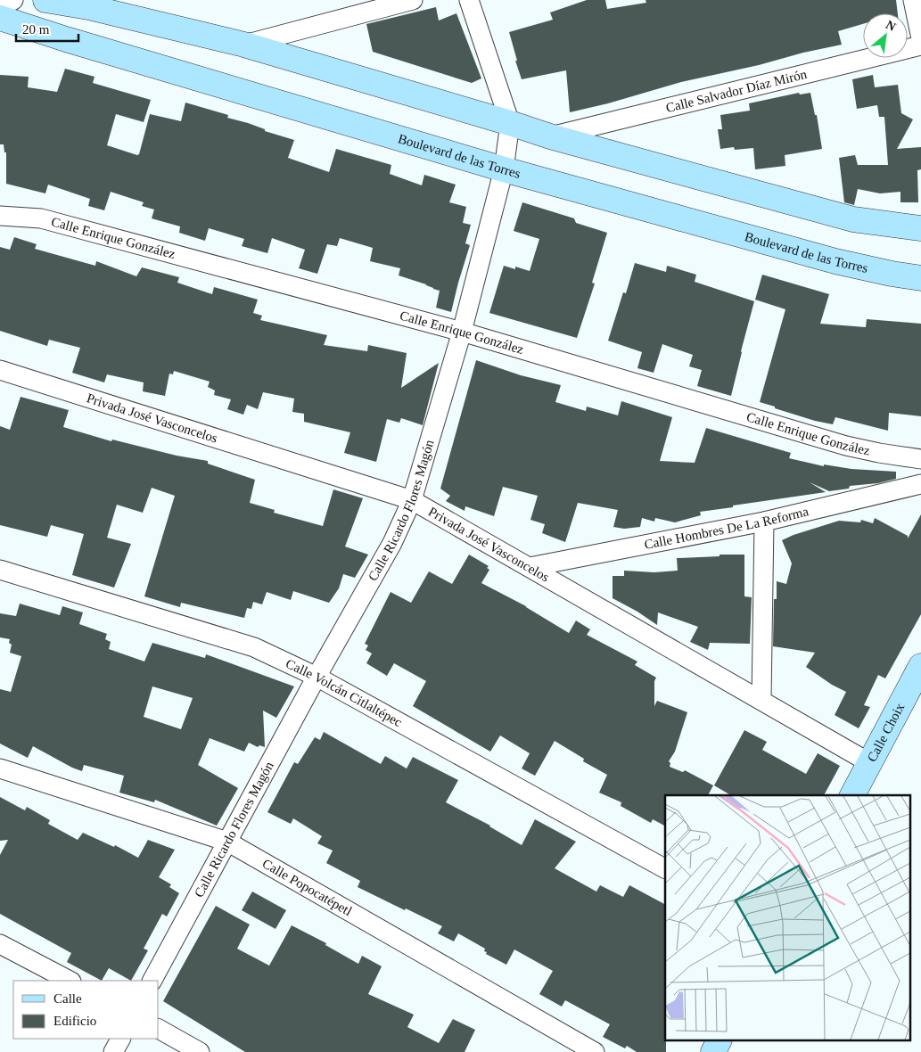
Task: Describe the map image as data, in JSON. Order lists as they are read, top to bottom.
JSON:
{
  "streets": {
    "street": [
      "Calle Salvador Díaz Mirón",
      "Boulevard de las Torres",
      "Calle Enrique González",
      "Privada José Vasconcelos",
      "Calle Ricardo Flores Magón",
      "Calle Hombres De La Reforma",
      "Calle Volcán Citlaltépec",
      "Calle Choix",
      "Calle Popocatépetl"
    ]
  },
  "crossings": [
    ["Boulevard de las Torres", "Calle Ricardo Flores Magón"],
    ["Calle Enrique González", "Calle Ricardo Flores Magón"],
    ["Privada José Vasconcelos", "Calle Ricardo Flores Magón"],
    ["Privada José Vasconcelos", "Calle Hombres De La Reforma"],
    ["Privada José Vasconcelos", "Calle Choix"],
    ["Calle Ricardo Flores Magón", "Calle Volcán Citlaltépec"],
    ["Calle Ricardo Flores Magón", "Calle Popocatépetl"]
  ],
  "legend": ["Calle", "Edificio"],
  "scale_bar": "20 m",
  "north": "top right"
}
